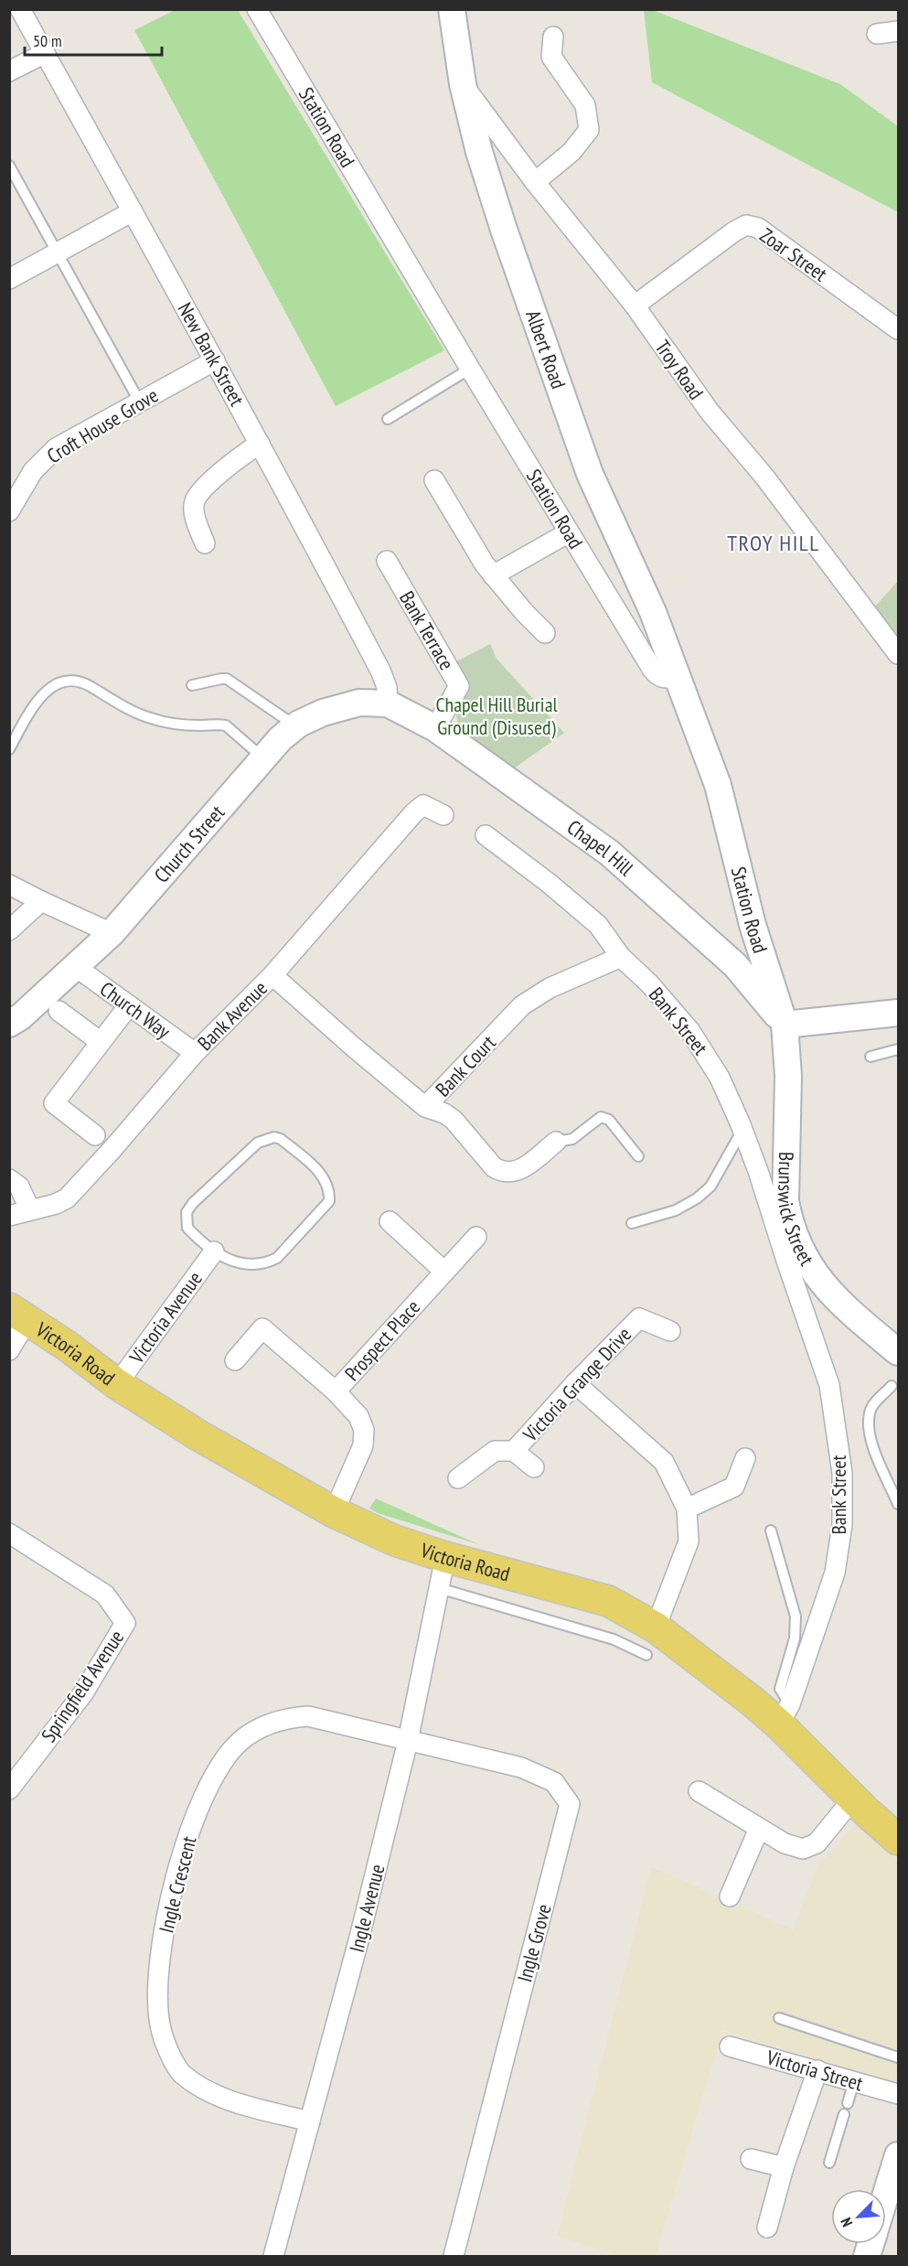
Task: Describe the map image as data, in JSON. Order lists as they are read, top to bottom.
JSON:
{
  "streets": {
    "main road": [
      "Station Road",
      "Albert Road",
      "Church Street",
      "Chapel Hill",
      "Brunswick Street",
      "Victoria Road"
    ],
    "street": [
      "Zoar Street",
      "New Bank Street",
      "Troy Road",
      "Croft House Grove",
      "Bank Terrace",
      "Church Way",
      "Bank Avenue",
      "Bank Street",
      "Bank Court",
      "Victoria Avenue",
      "Prospect Place",
      "Victoria Grange Drive",
      "Springfield Avenue",
      "Ingle Crescent",
      "Ingle Avenue",
      "Ingle Grove",
      "Victoria Street"
    ]
  },
  "crossings": [
    ["Station Road", "Albert Road"],
    ["Station Road", "Chapel Hill"],
    ["Station Road", "Brunswick Street"],
    ["Zoar Street", "Troy Road"],
    ["Albert Road", "Troy Road"],
    ["New Bank Street", "Croft House Grove"],
    ["New Bank Street", "Church Street"],
    ["New Bank Street", "Chapel Hill"],
    ["Bank Terrace", "Chapel Hill"],
    ["Church Street", "Chapel Hill"],
    ["Church Street", "Church Way"],
    ["Chapel Hill", "Brunswick Street"],
    ["Church Way", "Bank Avenue"],
    ["Bank Avenue", "Bank Court"],
    ["Bank Street", "Bank Court"],
    ["Bank Street", "Brunswick Street"],
    ["Bank Street", "Victoria Road"],
    ["Victoria Avenue", "Victoria Road"],
    ["Prospect Place", "Victoria Road"],
    ["Victoria Road", "Ingle Avenue"],
    ["Ingle Crescent", "Ingle Avenue"],
    ["Ingle Crescent", "Ingle Grove"],
    ["Ingle Avenue", "Ingle Grove"]
  ],
  "districts": ["TROY HILL"],
  "parks": ["Chapel Hill Burial Ground (Disused)"],
  "scale_bar": "50 m",
  "north": "bottom left"
}
